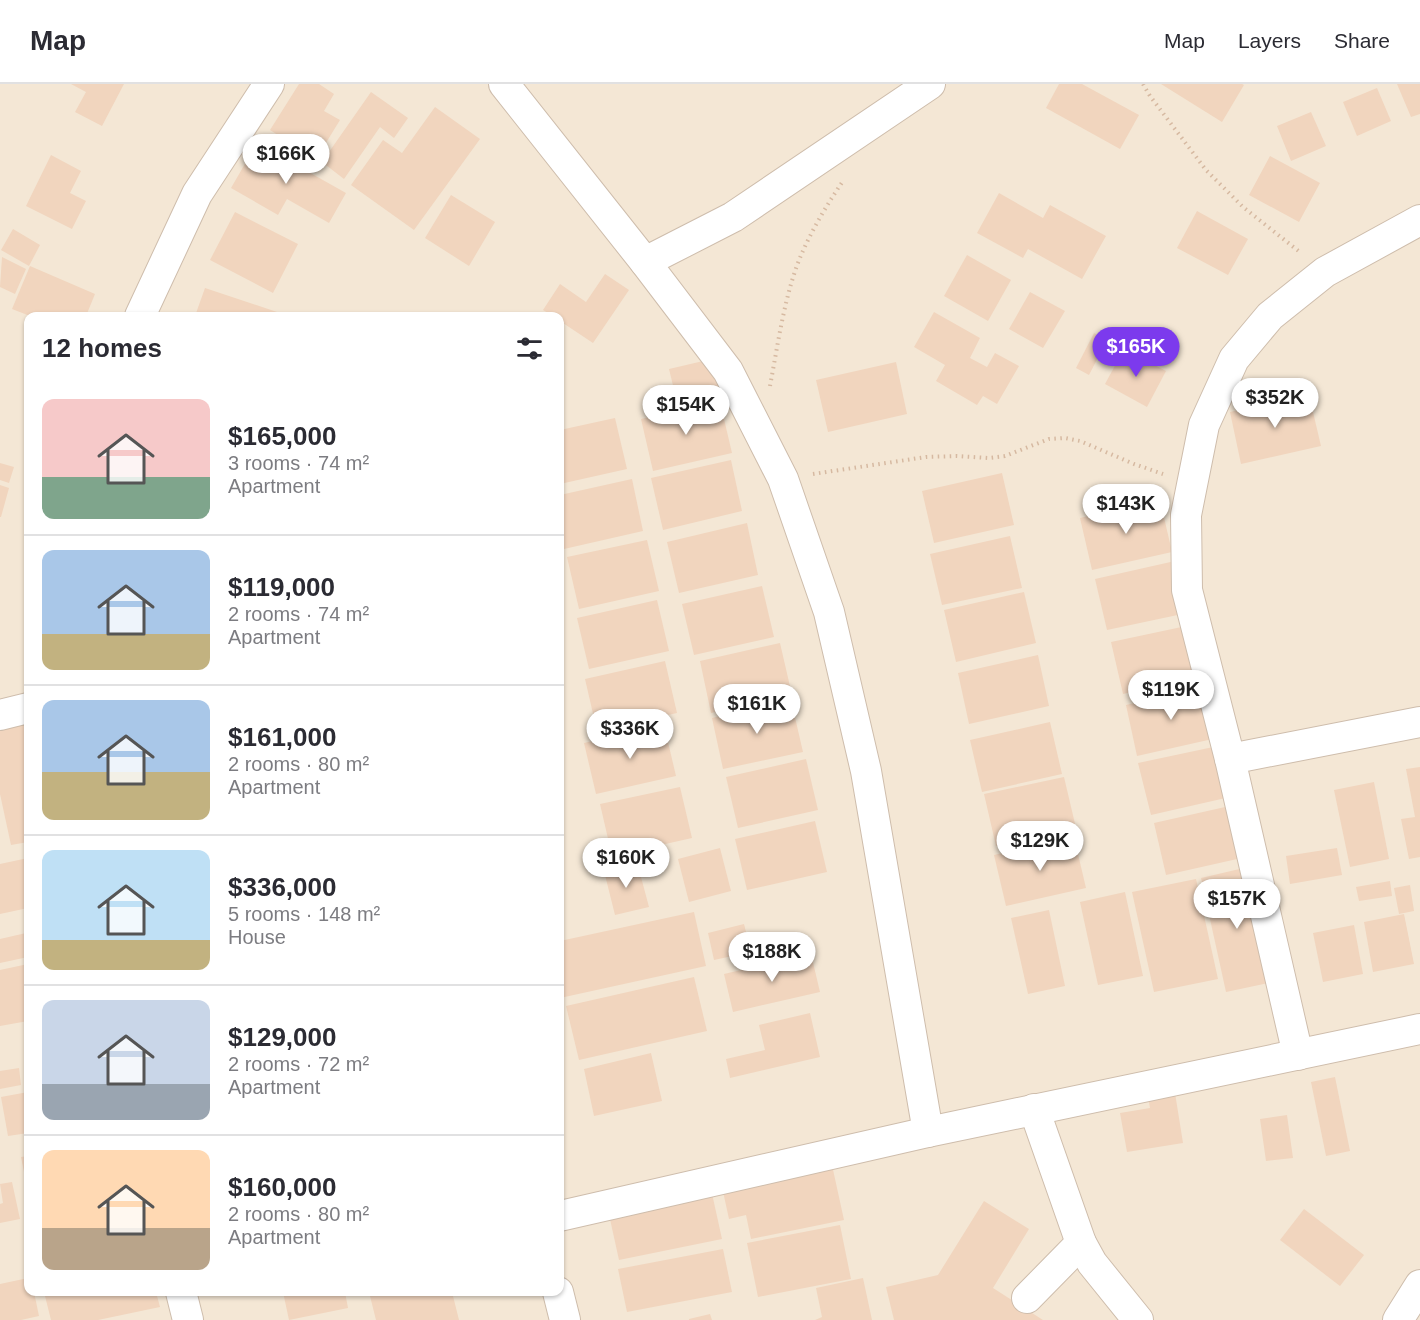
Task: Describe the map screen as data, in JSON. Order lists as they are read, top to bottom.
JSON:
{
  "page": {
    "header": "Map",
    "nav": ["Map", "Layers", "Share"],
    "price": [
      "$166K",
      "$165K",
      "$352K",
      "$154K",
      "$143K",
      "$119K",
      "$161K",
      "$336K",
      "$129K",
      "$160K",
      "$157K",
      "$188K"
    ],
    "heading": "12 homes",
    "list": [
      {
        "name": "$165,000",
        "note": "3 rooms · 74 m² · Apartment"
      },
      {
        "name": "$119,000",
        "note": "2 rooms · 74 m² · Apartment"
      },
      {
        "name": "$161,000",
        "note": "2 rooms · 80 m² · Apartment"
      },
      {
        "name": "$336,000",
        "note": "5 rooms · 148 m² · House"
      },
      {
        "name": "$129,000",
        "note": "2 rooms · 72 m² · Apartment"
      },
      {
        "name": "$160,000",
        "note": "2 rooms · 80 m² · Apartment"
      }
    ]
  }
}
